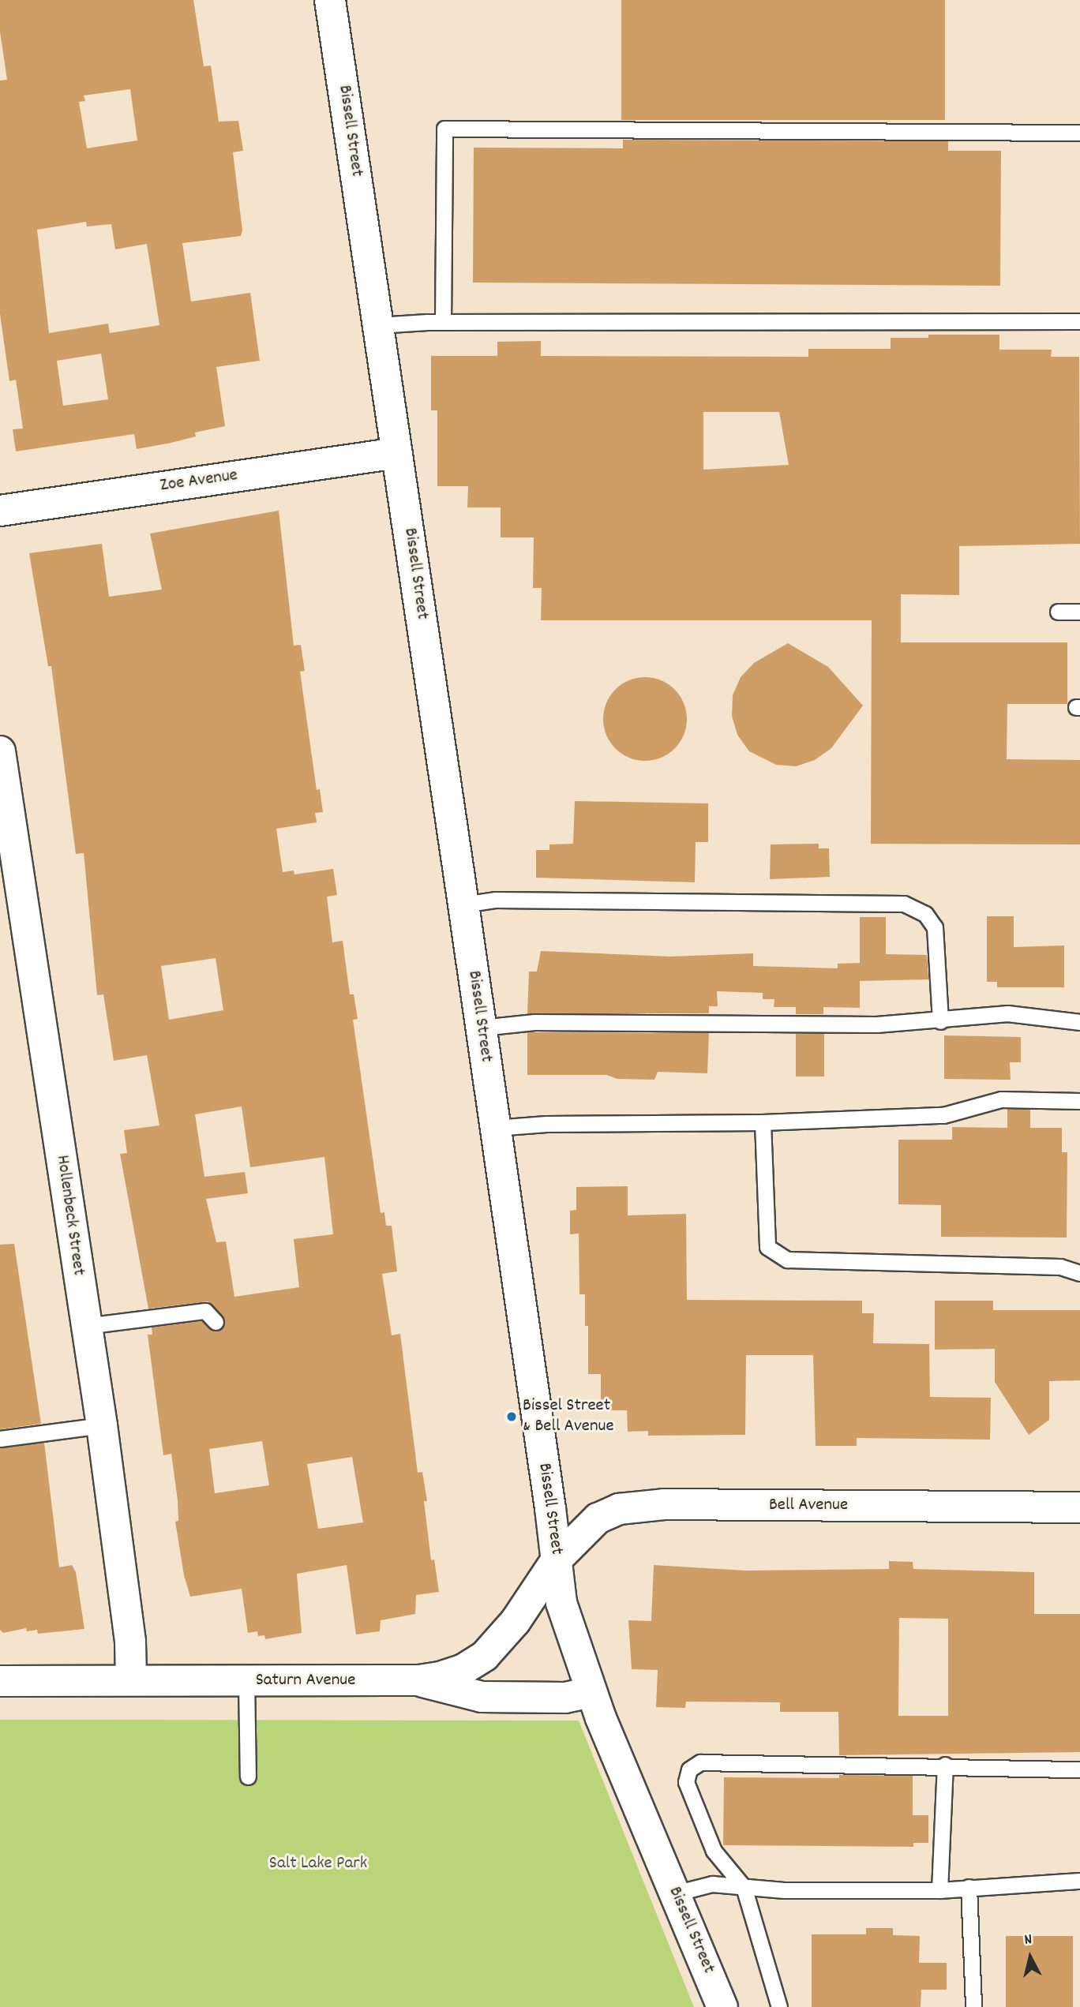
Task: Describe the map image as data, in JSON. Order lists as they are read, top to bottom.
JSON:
{
  "streets": {
    "street": [
      "Bissell Street",
      "Zoe Avenue",
      "Hollenbeck Street",
      "Bell Avenue",
      "Saturn Avenue"
    ]
  },
  "crossings": [
    ["Bissell Street", "Zoe Avenue"],
    ["Bissell Street", "Bell Avenue"],
    ["Bissell Street", "Saturn Avenue"],
    ["Hollenbeck Street", "Saturn Avenue"],
    ["Bell Avenue", "Saturn Avenue"]
  ],
  "parks": ["Salt Lake Park"],
  "places": ["Bissel Street & Bell Avenue"],
  "north": "top"
}
